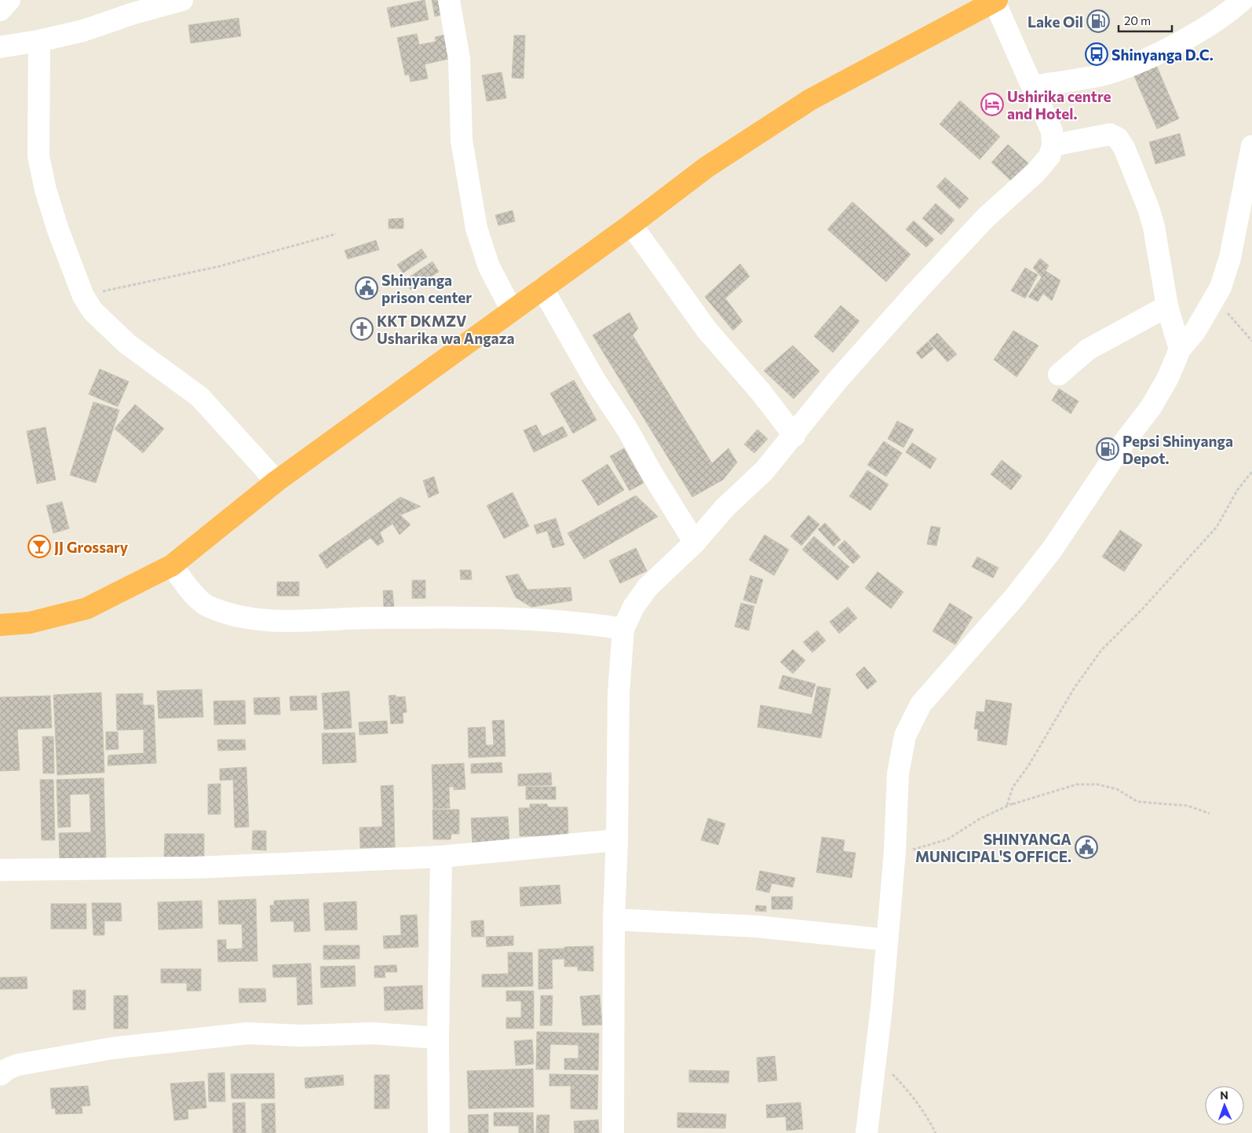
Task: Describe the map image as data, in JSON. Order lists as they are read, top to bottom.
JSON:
{
  "places": {
    "fuel station": ["Lake Oil", "Pepsi Shinyanga Depot."],
    "bus stop": ["Shinyanga D.C."],
    "hotel": ["Ushirika centre and Hotel."],
    "public building": ["Shinyanga prison center", "SHINYANGA MUNICIPAL'S OFFICE."],
    "church": ["KKT DKMZV Usharika wa Angaza"],
    "bar": ["JJ Grossary"]
  },
  "scale_bar": "20 m",
  "north": "top"
}
